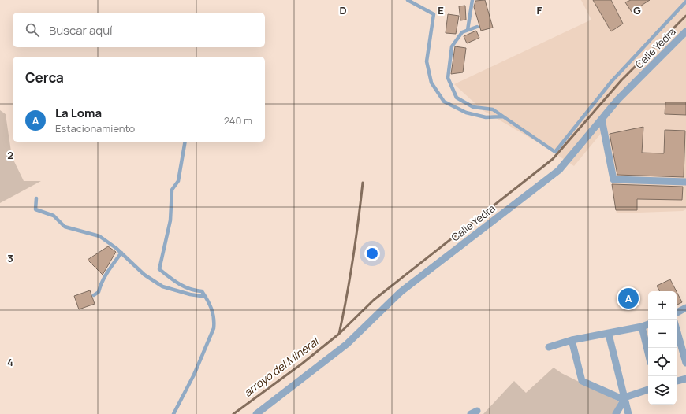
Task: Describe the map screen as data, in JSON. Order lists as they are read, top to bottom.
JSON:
{
  "streets": {
    "street": ["Calle Yedra"]
  },
  "water": ["arroyo del Mineral"],
  "page": {
    "search": "Buscar aquí",
    "heading": "Cerca",
    "list": [
      {
        "mark": "A",
        "name": "La Loma",
        "note": "Estacionamiento",
        "value": "240 m"
      }
    ],
    "pins": "A",
    "map_buttons": ["+", "−"]
  },
  "grid": {
    "columns": [
      "D",
      "E",
      "F",
      "G"
    ],
    "rows": ["2", "3", "4"]
  }
}
